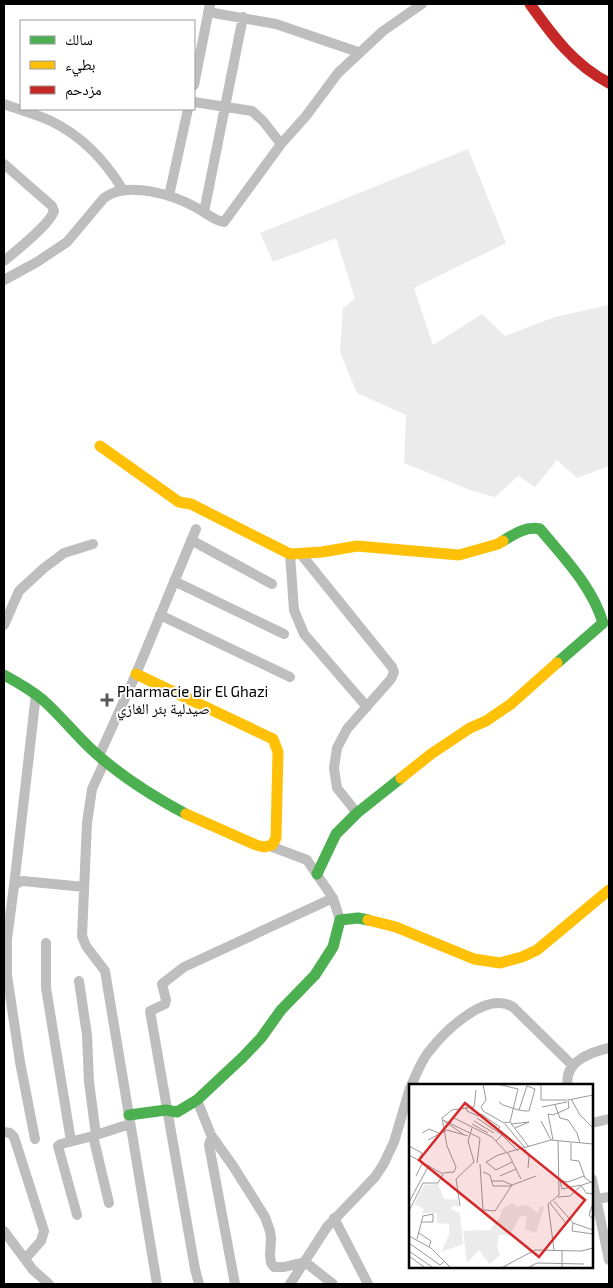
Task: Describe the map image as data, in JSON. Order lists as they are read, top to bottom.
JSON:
{
  "places": {
    "health": ["Pharmacie Bir El Ghazi صيدلية بئر الغازي"]
  },
  "legend": ["سالك", "بطيء", "مزدحم"]
}
